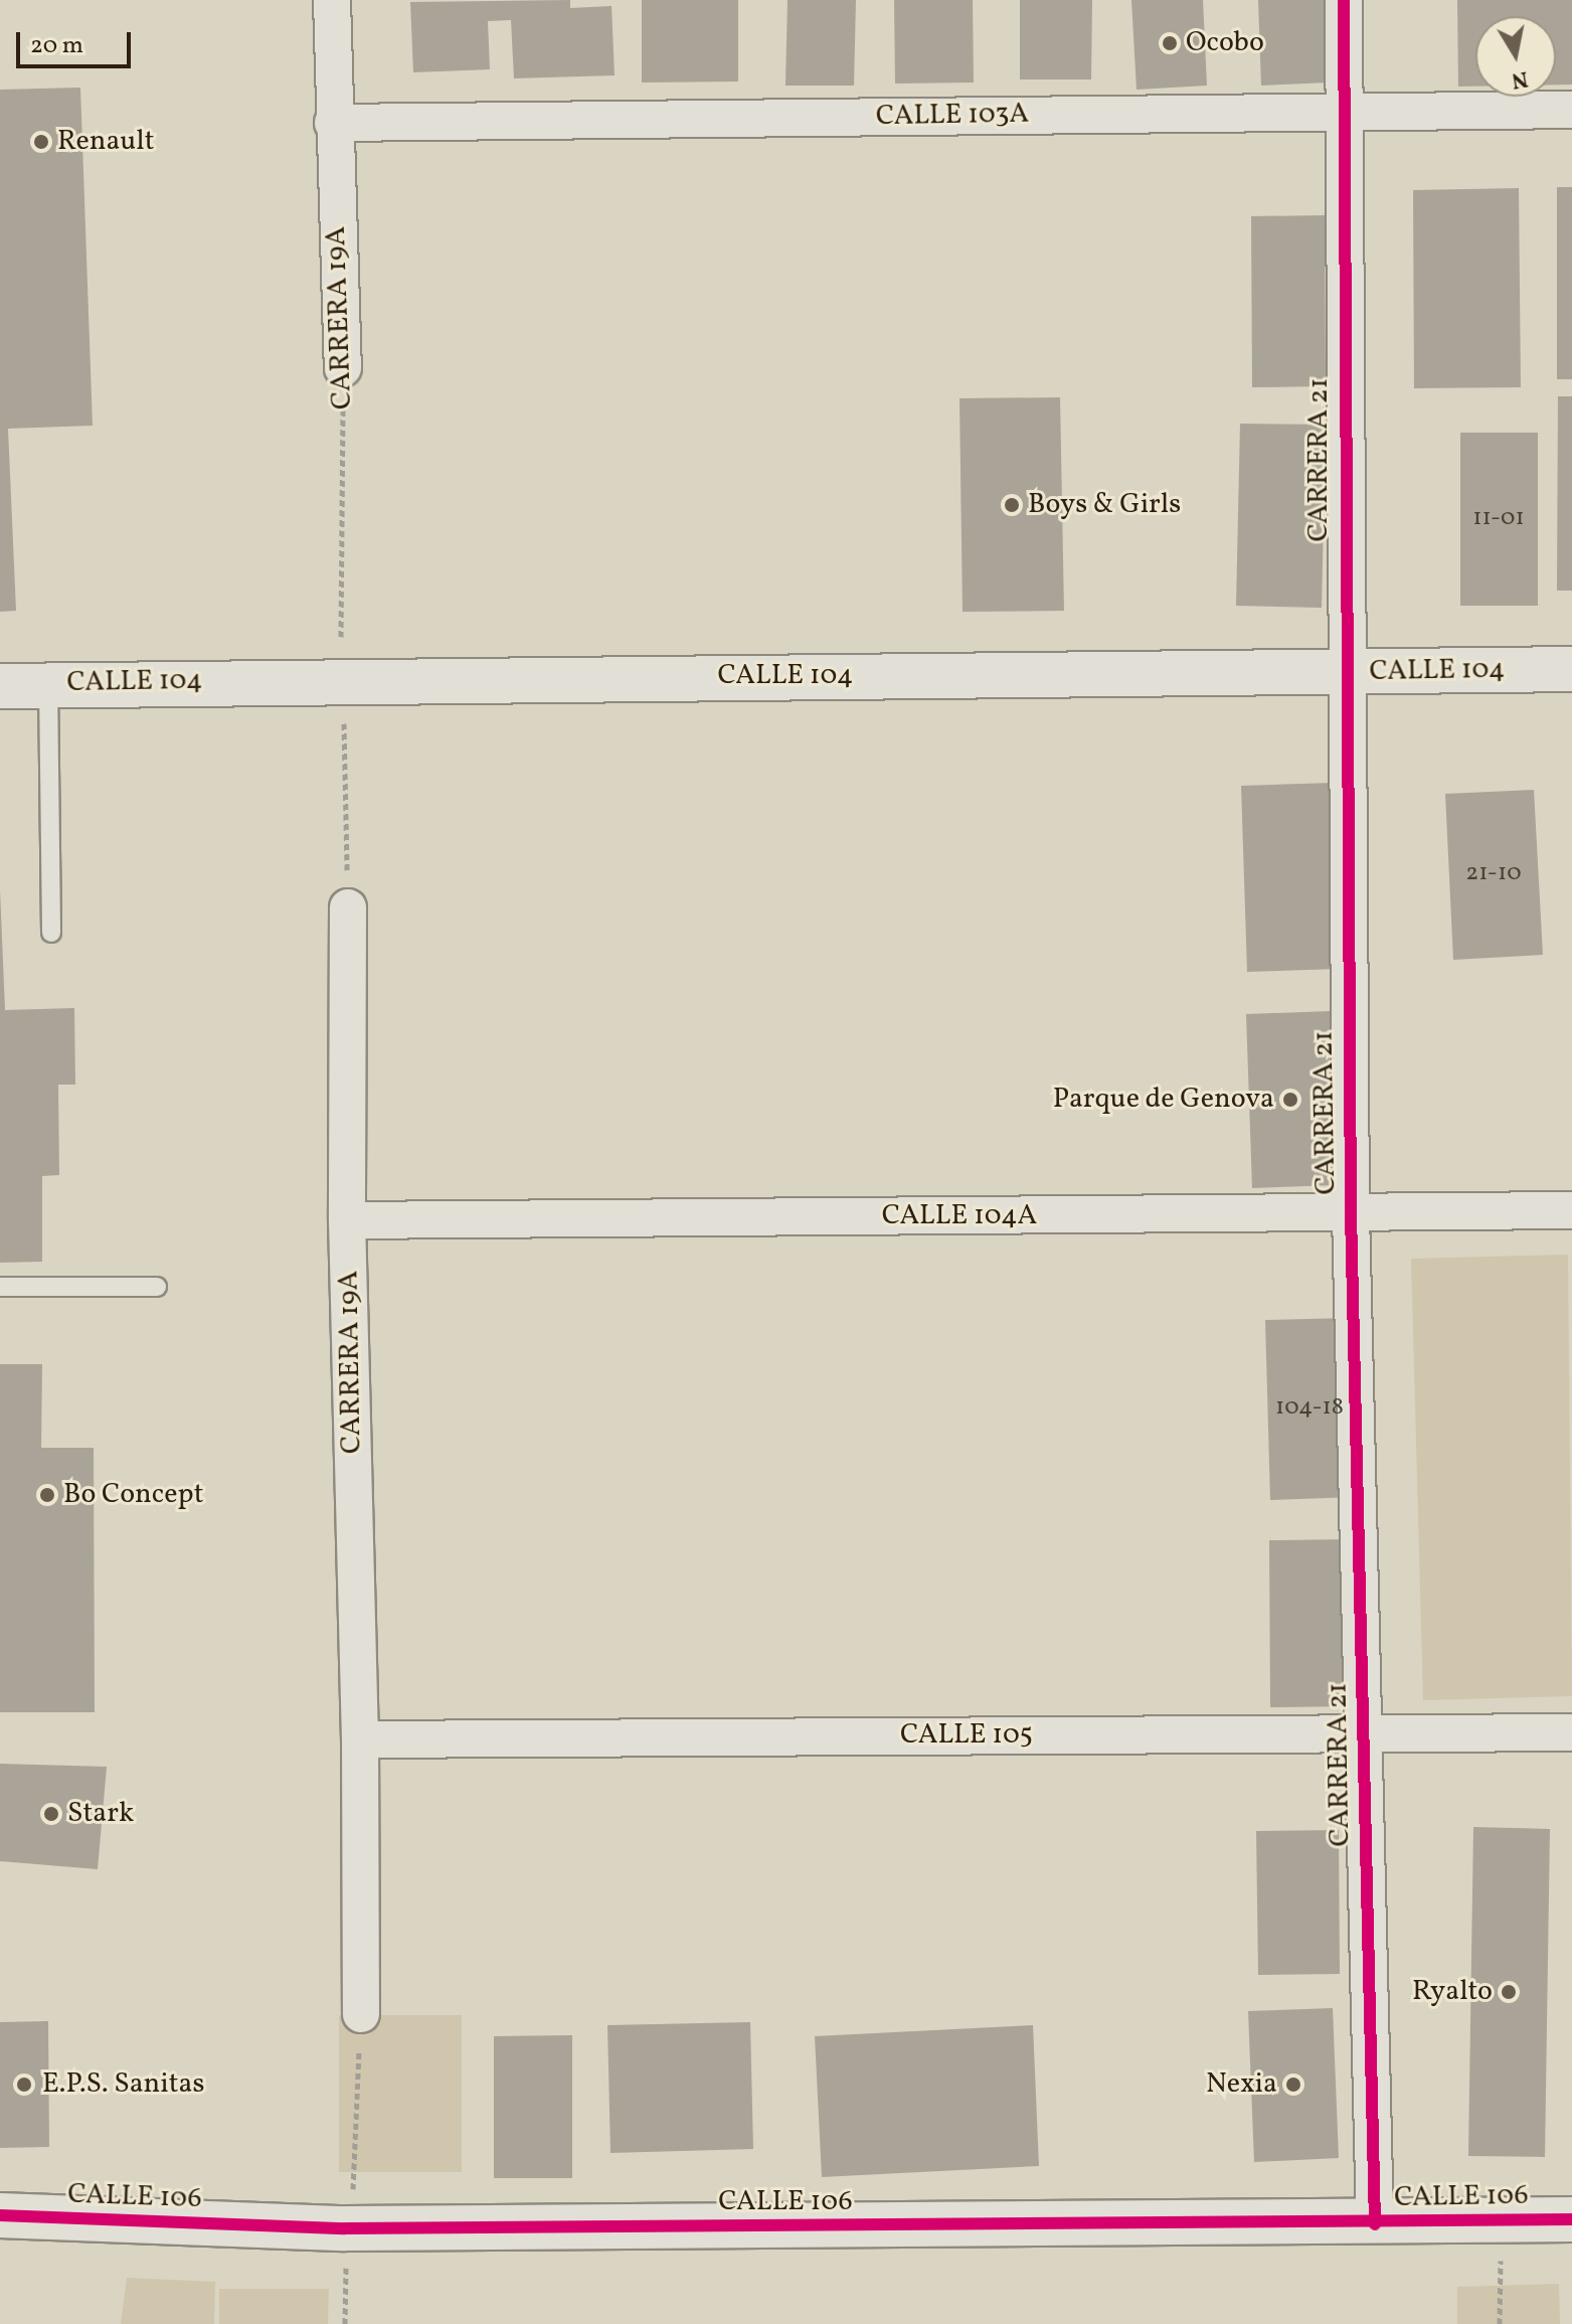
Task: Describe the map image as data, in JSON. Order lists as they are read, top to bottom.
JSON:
{
  "streets": {
    "main road": ["CALLE 104", "CALLE 106"],
    "street": [
      "CALLE 103A",
      "CARRERA 19A",
      "CARRERA 21",
      "CALLE 104A",
      "CALLE 105"
    ]
  },
  "crossings": [
    ["CALLE 103A", "CARRERA 19A"],
    ["CALLE 103A", "CARRERA 21"],
    ["CARRERA 19A", "CALLE 104A"],
    ["CARRERA 19A", "CALLE 105"],
    ["CARRERA 21", "CALLE 104"],
    ["CARRERA 21", "CALLE 104A"],
    ["CARRERA 21", "CALLE 105"],
    ["CARRERA 21", "CALLE 106"]
  ],
  "places": [
    "Ocobo",
    "Renault",
    "Boys & Girls",
    "Parque de Genova",
    "Bo Concept",
    "Stark",
    "Ryalto",
    "E.P.S. Sanitas",
    "Nexia"
  ],
  "house_numbers": ["11-01", "21-10", "104-18"],
  "scale_bar": "20 m",
  "north": "bottom"
}
